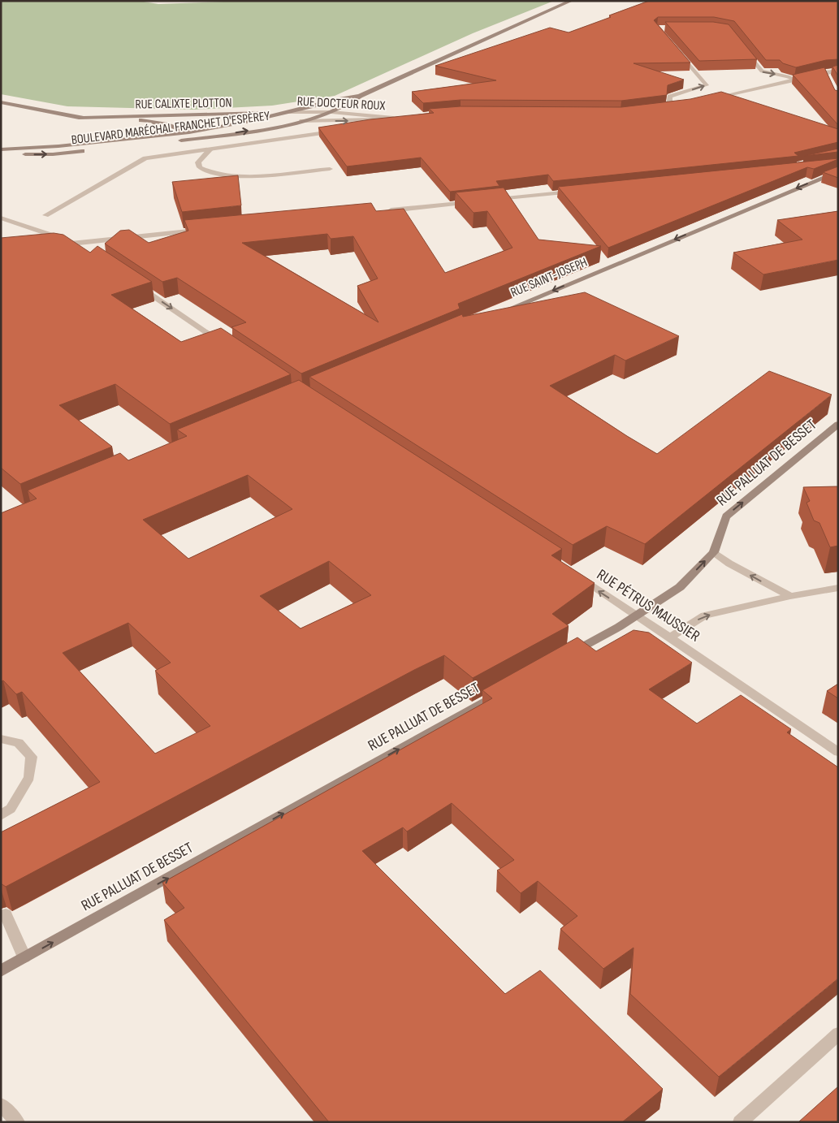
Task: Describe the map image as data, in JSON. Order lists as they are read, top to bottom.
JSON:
{
  "streets": {
    "main road": [
      "RUE CALIXTE PLOTTON",
      "BOULEVARD MARÉCHAL FRANCHET D'ESPÈREY",
      "RUE SAINT-JOSEPH",
      "RUE PALLUAT DE BESSET"
    ],
    "street": ["RUE DOCTEUR ROUX", "RUE PÉTRUS MAUSSIER"]
  },
  "crossings": [
    ["RUE CALIXTE PLOTTON", "RUE DOCTEUR ROUX"],
    ["RUE CALIXTE PLOTTON", "BOULEVARD MARÉCHAL FRANCHET D'ESPÈREY"],
    ["RUE DOCTEUR ROUX", "BOULEVARD MARÉCHAL FRANCHET D'ESPÈREY"],
    ["RUE PALLUAT DE BESSET", "RUE PÉTRUS MAUSSIER"]
  ],
  "one_way": ["RUE SAINT-JOSEPH", "RUE PALLUAT DE BESSET"]
}
